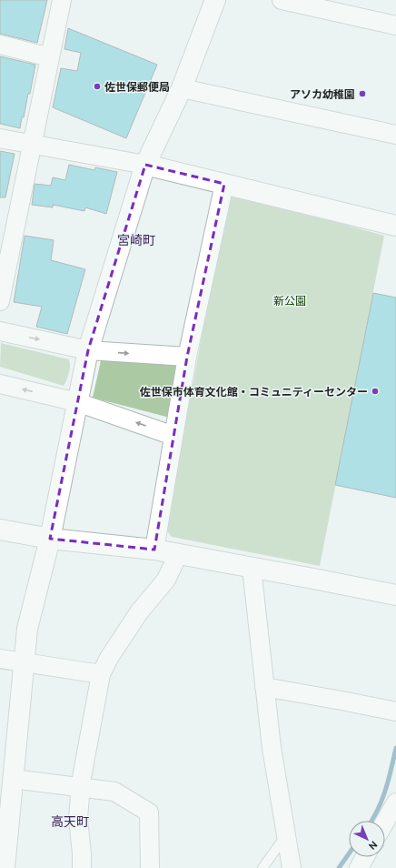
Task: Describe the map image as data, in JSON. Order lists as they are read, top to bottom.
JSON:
{
  "districts": ["宮崎町", "高天町"],
  "parks": ["新公園"],
  "places": ["佐世保郵便局", "アソカ幼稚園", "佐世保市体育文化館・コミュニティーセンター"],
  "north": "bottom right"
}
